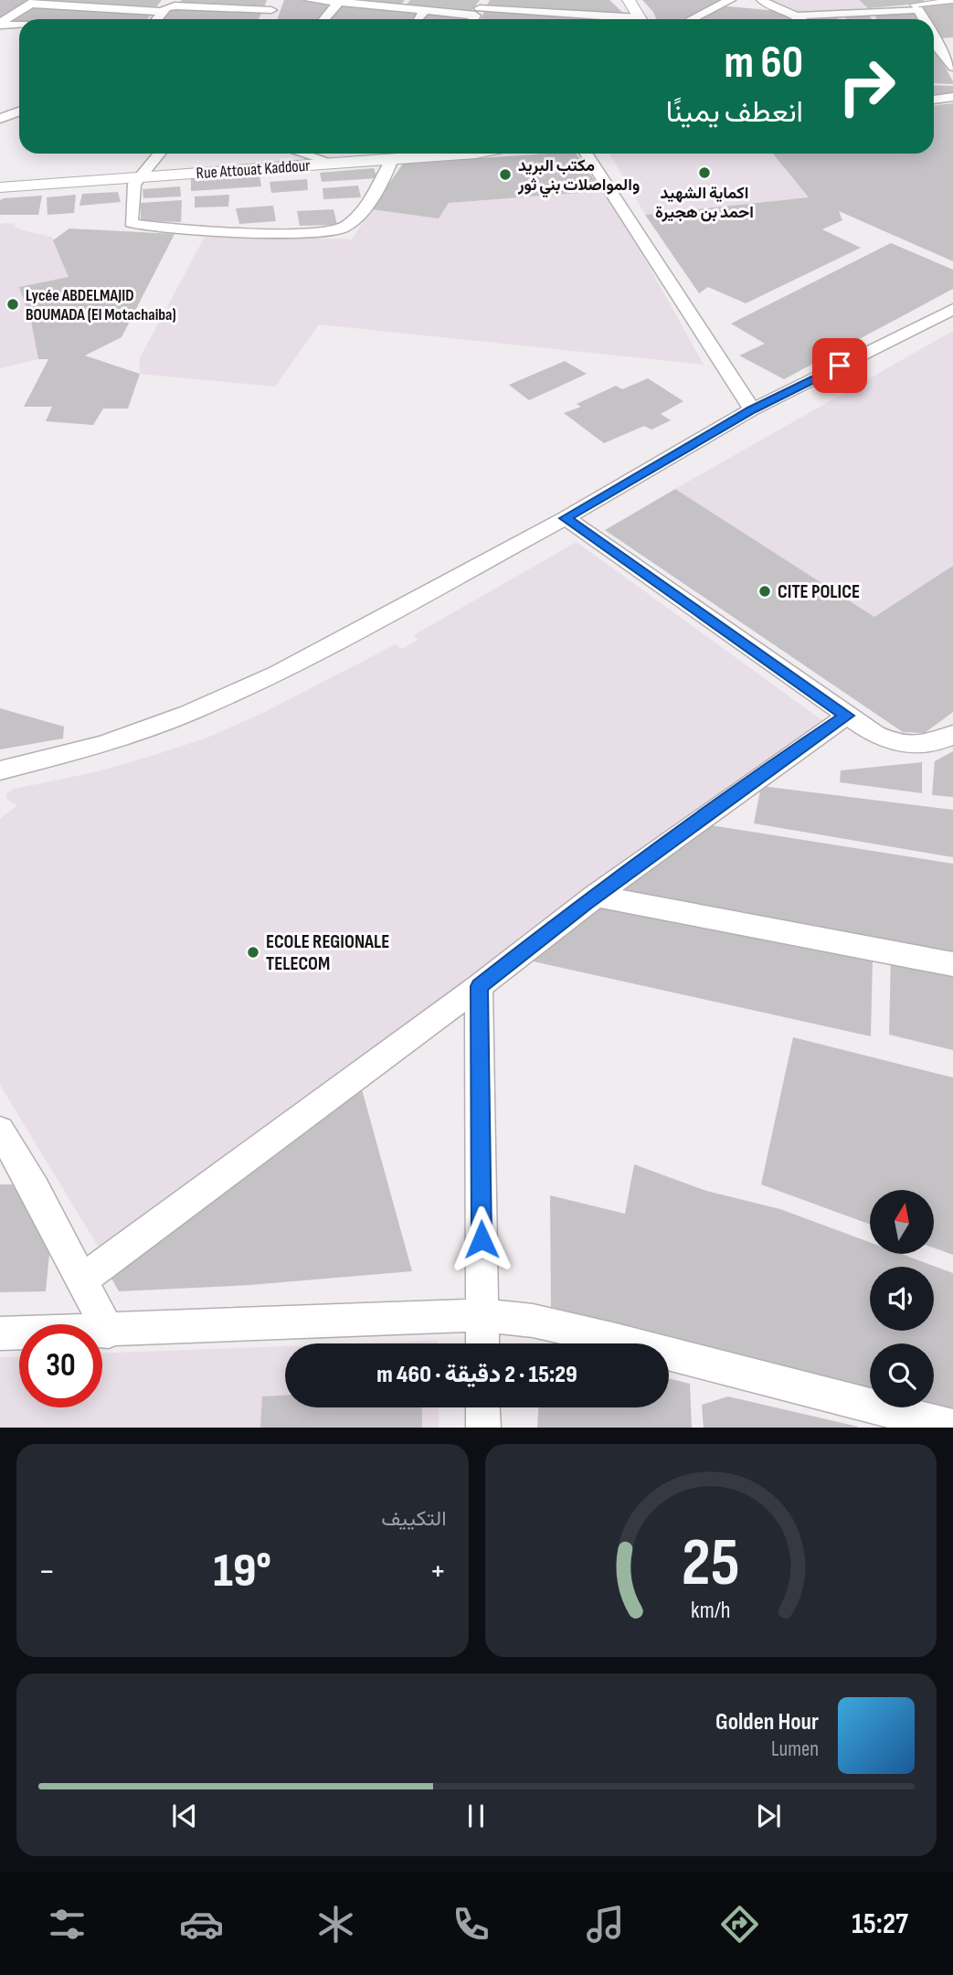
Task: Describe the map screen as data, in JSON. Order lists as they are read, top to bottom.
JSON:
{
  "streets": {
    "street": ["Rue Attouat Kaddour"]
  },
  "places": [
    "اكماية الشهيد احمد بن هجيرة",
    "مكتب البريد والمواصلات بني ثور",
    "Lycée ABDELMAJID BOUMADA (El Motachaiba)",
    "CITE POLICE",
    "ECOLE REGIONALE TELECOM"
  ],
  "north": "top",
  "page": {
    "turn": ["60 m", "انعطف يمينًا"],
    "limit": "30",
    "trip": "15:29 · 2 دقيقة · 460 m",
    "tile": "التكييف",
    "heat": ["−", "19°", "+"],
    "song": ["Golden Hour", "Lumen"],
    "tabs": "15:27",
    "gauge": ["25", "km/h"]
  }
}
